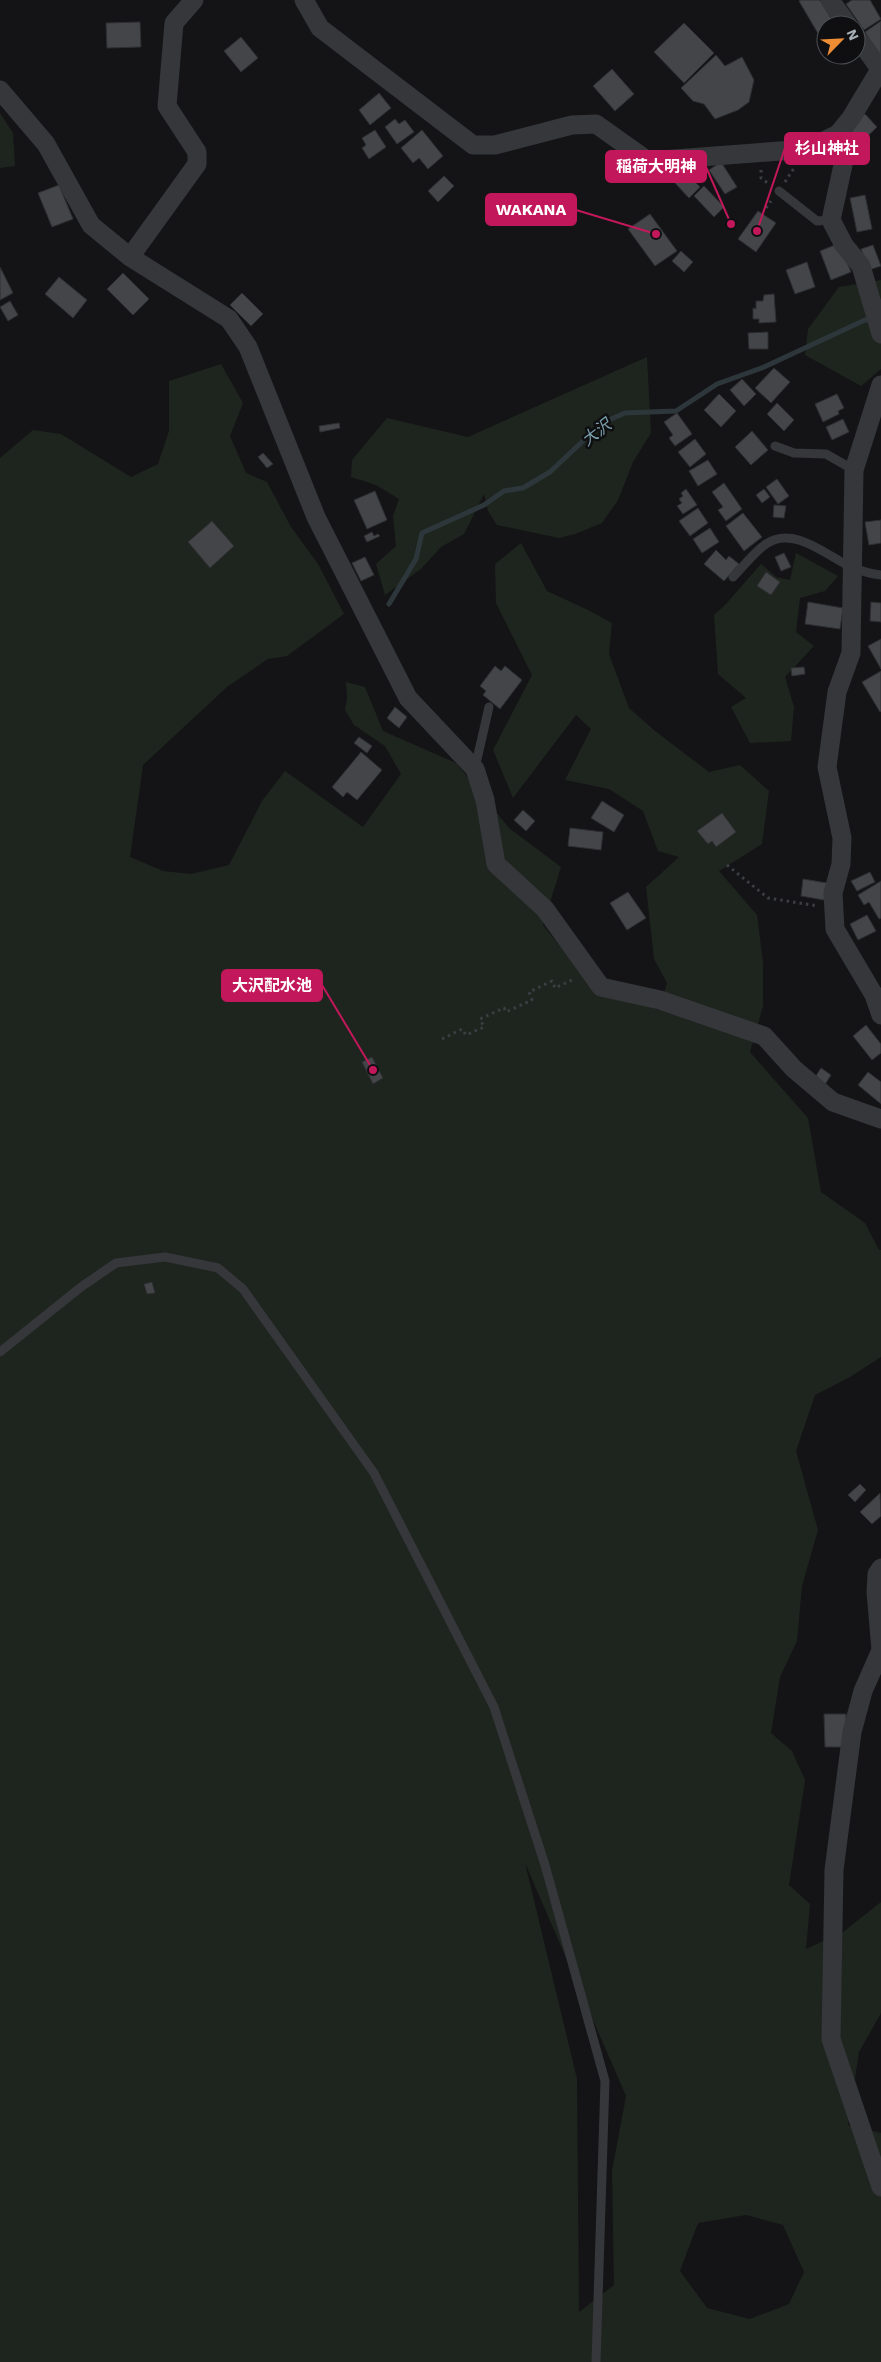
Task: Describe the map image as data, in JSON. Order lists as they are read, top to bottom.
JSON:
{
  "water": ["大沢"],
  "places": [
    "稲荷大明神",
    "杉山神社",
    "WAKANA",
    "大沢配水池"
  ],
  "north": "top right"
}
